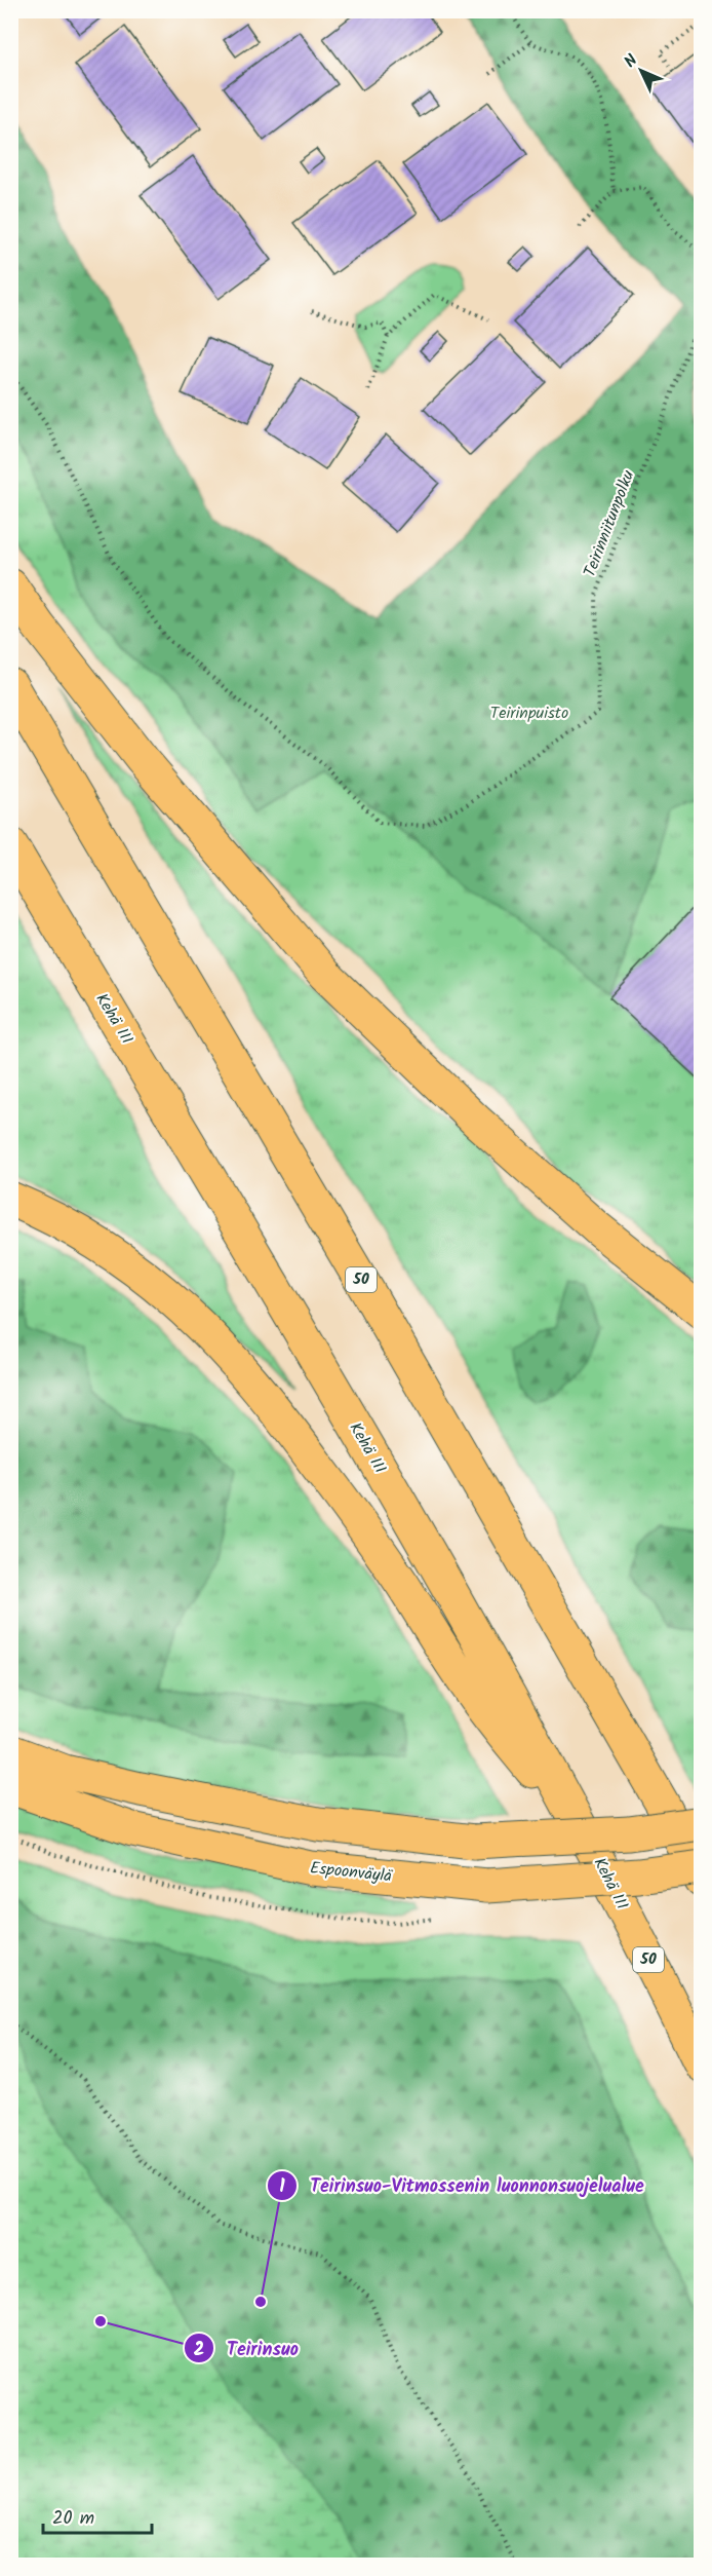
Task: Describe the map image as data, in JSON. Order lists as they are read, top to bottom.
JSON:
{
  "streets": {
    "main road": ["Kehä III", "50", "Espoonväylä"],
    "path": ["Teirinniitunpolku"]
  },
  "parks": ["Teirinpuisto"],
  "places": ["Teirinsuo-Vitmossenin luonnonsuojelualue", "Teirinsuo"],
  "scale_bar": "20 m",
  "north": "top left"
}
